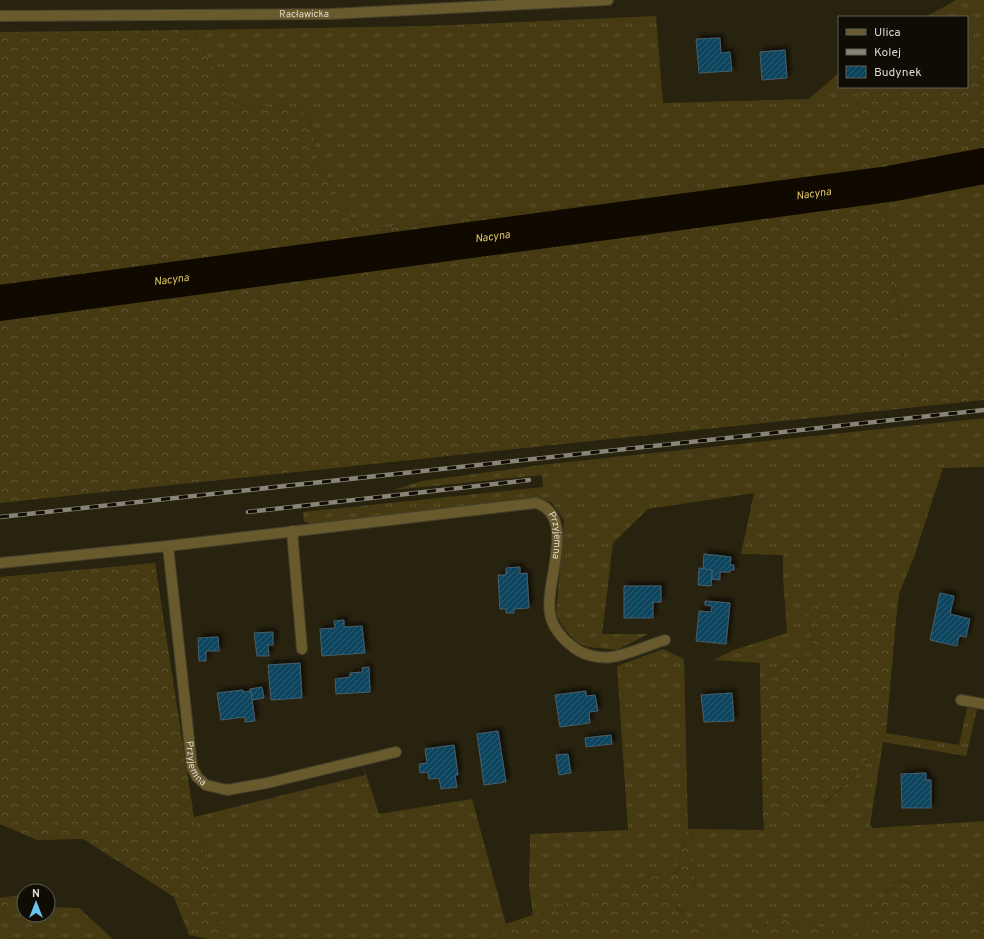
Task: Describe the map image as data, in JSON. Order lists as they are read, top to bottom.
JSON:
{
  "streets": {
    "street": ["Racławicka", "Przyjemna"]
  },
  "water": ["Nacyna"],
  "legend": ["Ulica", "Kolej", "Budynek"],
  "north": "top"
}
